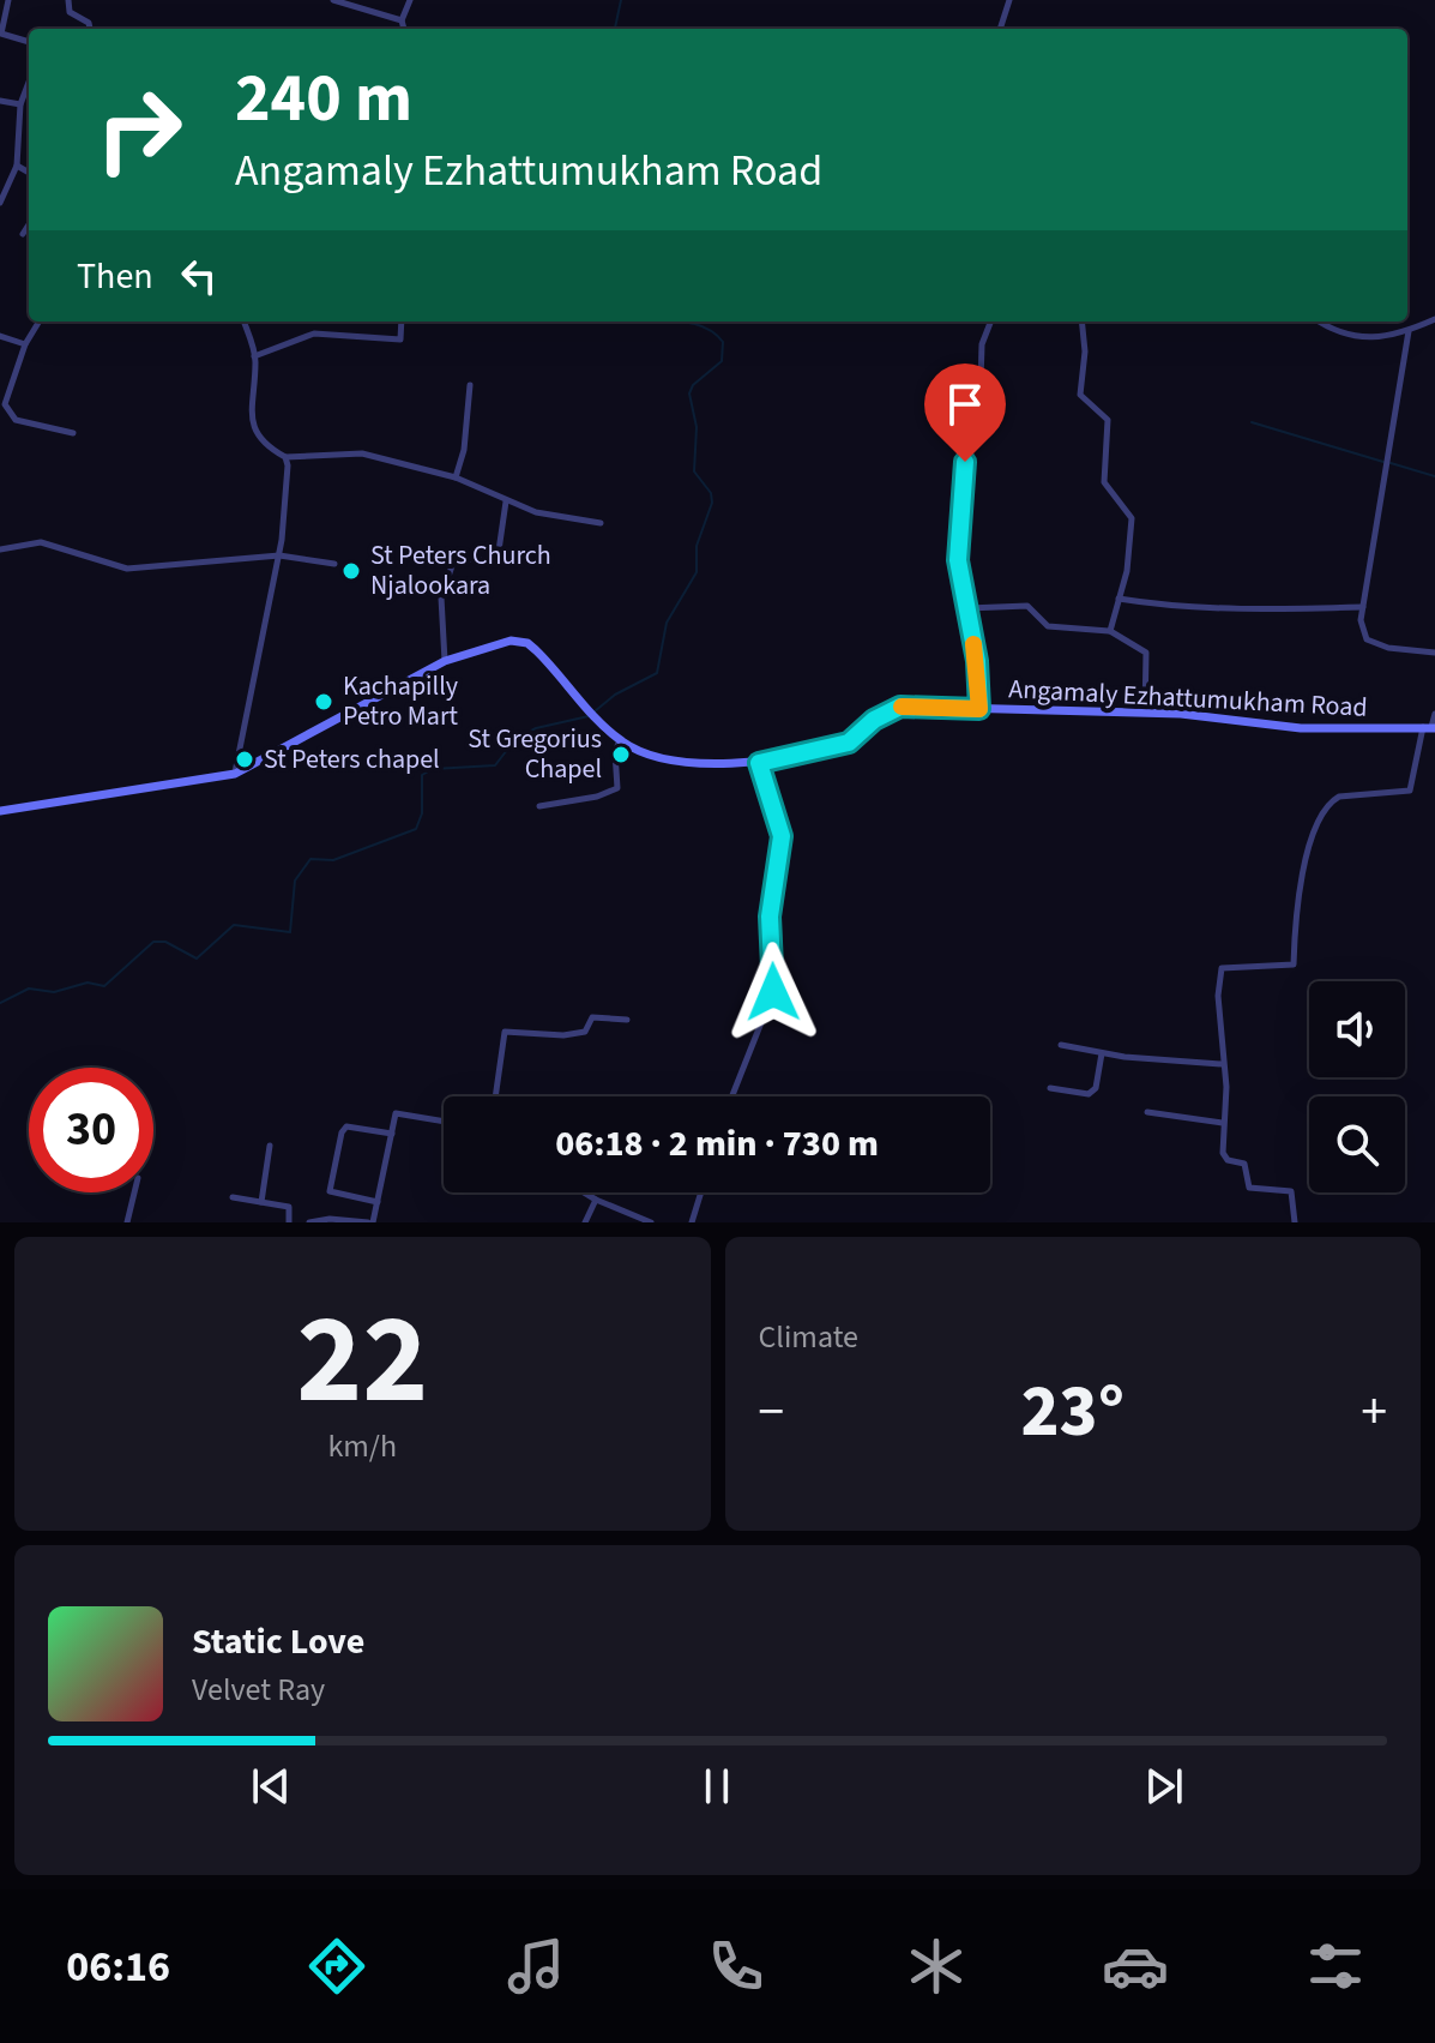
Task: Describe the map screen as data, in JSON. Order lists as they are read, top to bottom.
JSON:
{
  "streets": {
    "street": ["Angamaly Ezhattumukham Road"]
  },
  "places": [
    "St Peters Church Njalookara",
    "Kachapilly Petro Mart",
    "St Gregorius Chapel",
    "St Peters chapel"
  ],
  "page": {
    "turn": ["240 m", "Angamaly Ezhattumukham Road"],
    "then": "Then",
    "limit": "30",
    "trip": "06:18 · 2 min · 730 m",
    "tile": [
      ["22", "km/h"],
      "Climate"
    ],
    "heat": ["−", "23°", "+"],
    "song": ["Static Love", "Velvet Ray"],
    "tabs": "06:16"
  }
}
